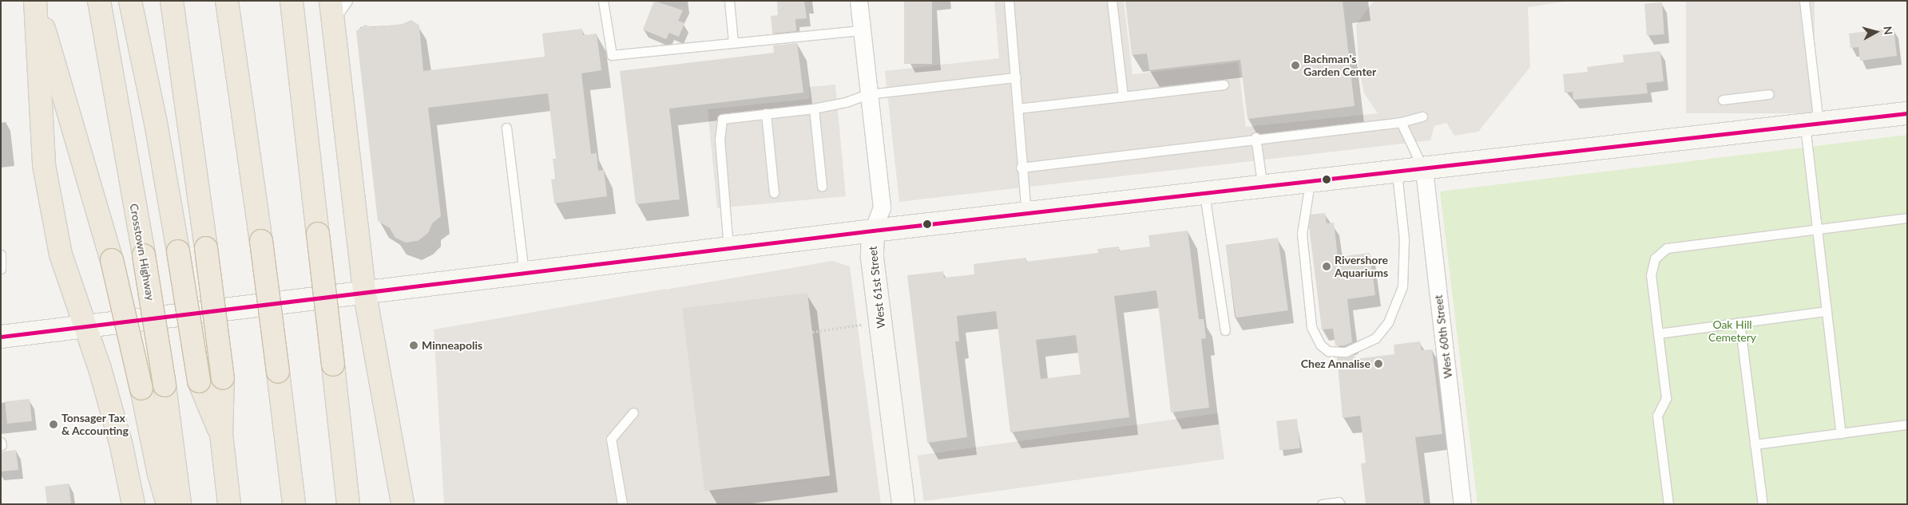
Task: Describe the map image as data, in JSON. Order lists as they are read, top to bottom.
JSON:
{
  "streets": {
    "highway": ["Crosstown Highway"],
    "main road": ["West 61st Street"],
    "street": ["West 60th Street"]
  },
  "parks": ["Oak Hill Cemetery"],
  "places": [
    "Bachman's Garden Center",
    "Rivershore Aquariums",
    "Minneapolis",
    "Chez Annalise",
    "Tonsager Tax & Accounting"
  ],
  "north": "right"
}
